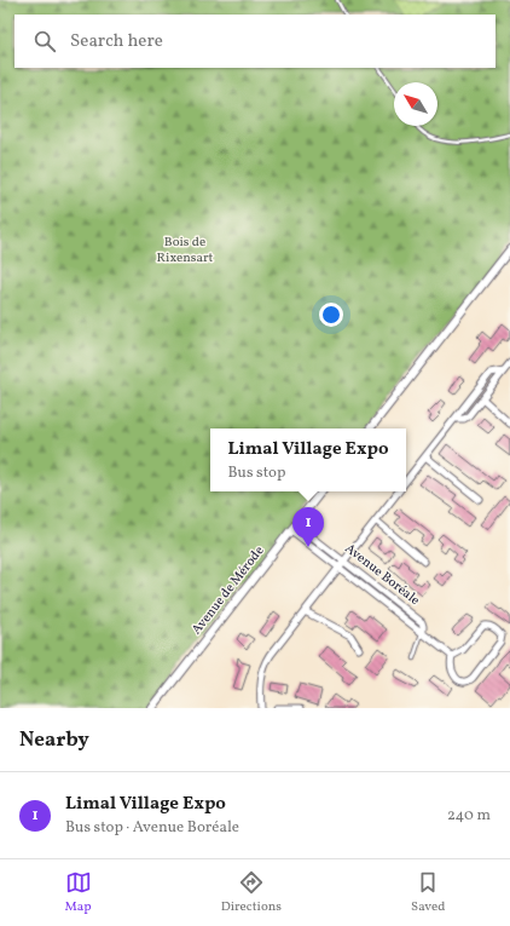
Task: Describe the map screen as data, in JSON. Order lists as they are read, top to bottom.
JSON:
{
  "streets": {
    "street": ["Avenue Boréale", "Avenue de Mérode"]
  },
  "crossings": [
    ["Avenue Boréale", "Avenue de Mérode"]
  ],
  "parks": ["Bois de Rixensart"],
  "north": "top left",
  "page": {
    "search": "Search here",
    "popup": ["Limal Village Expo", "Bus stop"],
    "pins": "1",
    "heading": "Nearby",
    "list": [
      {
        "mark": "1",
        "name": "Limal Village Expo",
        "note": "Bus stop · Avenue Boréale",
        "value": "240 m"
      }
    ],
    "nav": ["Map", "Directions", "Saved"]
  }
}
